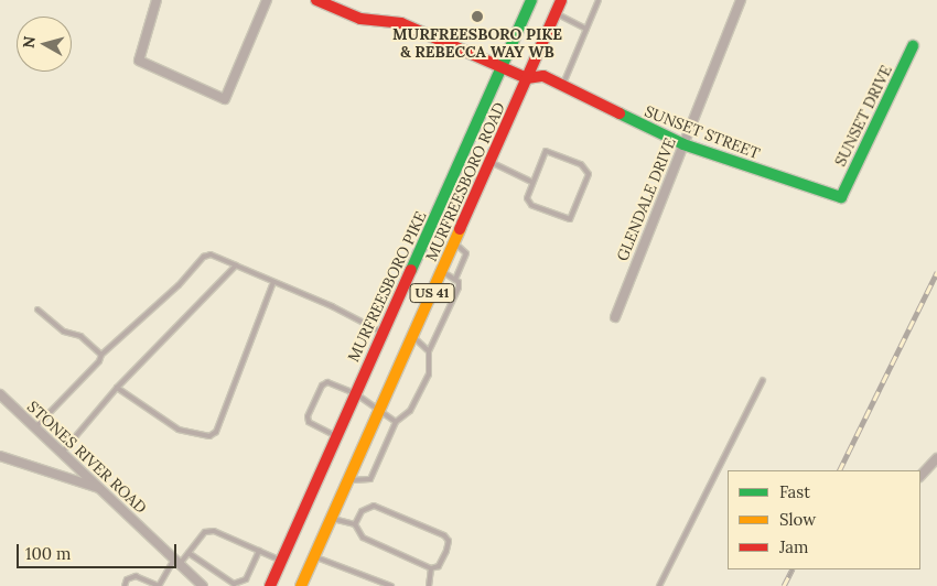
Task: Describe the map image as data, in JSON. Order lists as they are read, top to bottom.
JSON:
{
  "streets": {
    "main road": [
      "SUNSET DRIVE",
      "SUNSET STREET",
      "MURFREESBORO ROAD",
      "MURFREESBORO PIKE",
      "US 41"
    ],
    "street": ["GLENDALE DRIVE", "STONES RIVER ROAD"]
  },
  "crossings": [
    ["SUNSET DRIVE", "SUNSET STREET"],
    ["SUNSET STREET", "MURFREESBORO ROAD"],
    ["SUNSET STREET", "GLENDALE DRIVE"],
    ["SUNSET STREET", "MURFREESBORO PIKE"]
  ],
  "places": ["MURFREESBORO PIKE & REBECCA WAY WB"],
  "legend": ["Fast", "Slow", "Jam"],
  "scale_bar": "100 m",
  "north": "left"
}
